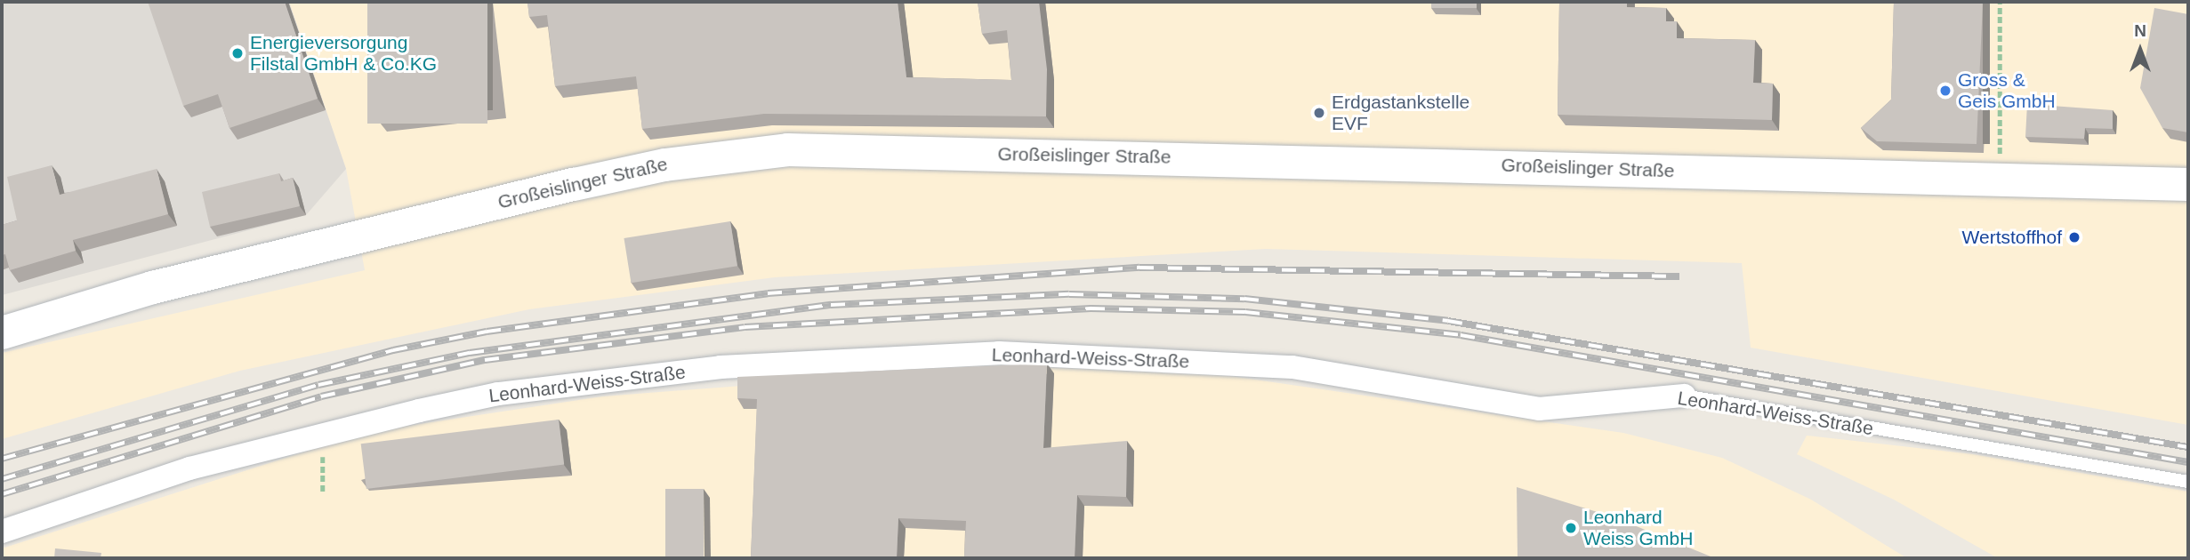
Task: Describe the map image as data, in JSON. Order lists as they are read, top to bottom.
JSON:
{
  "streets": {
    "main road": ["Großeislinger Straße"],
    "street": ["Leonhard-Weiss-Straße"]
  },
  "places": [
    "Energieversorgung Filstal GmbH & Co.KG",
    "Gross & Geis GmbH",
    "Erdgastankstelle EVF",
    "Wertstoffhof",
    "Leonhard Weiss GmbH"
  ],
  "north": "top"
}
